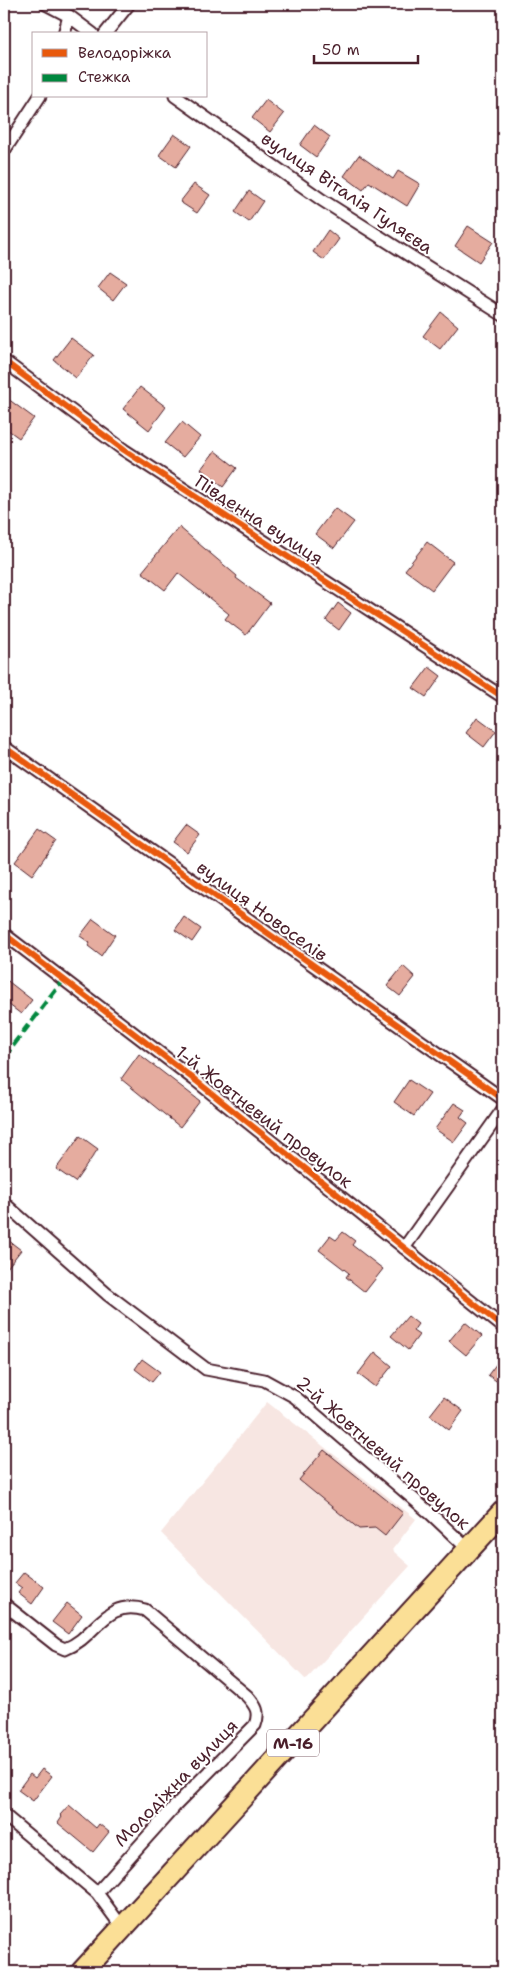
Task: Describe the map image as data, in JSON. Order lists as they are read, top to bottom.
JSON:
{
  "streets": {
    "highway": ["М-16"],
    "street": [
      "вулиця Віталія Гуляєва",
      "Південна вулиця",
      "вулиця Новоселів",
      "1-й Жовтневий провулок",
      "2-й Жовтневий провулок",
      "Молодіжна вулиця"
    ]
  },
  "crossings": [
    ["2-й Жовтневий провулок", "М-16"]
  ],
  "legend": ["Велодоріжка", "Стежка"],
  "scale_bar": "50 m"
}
